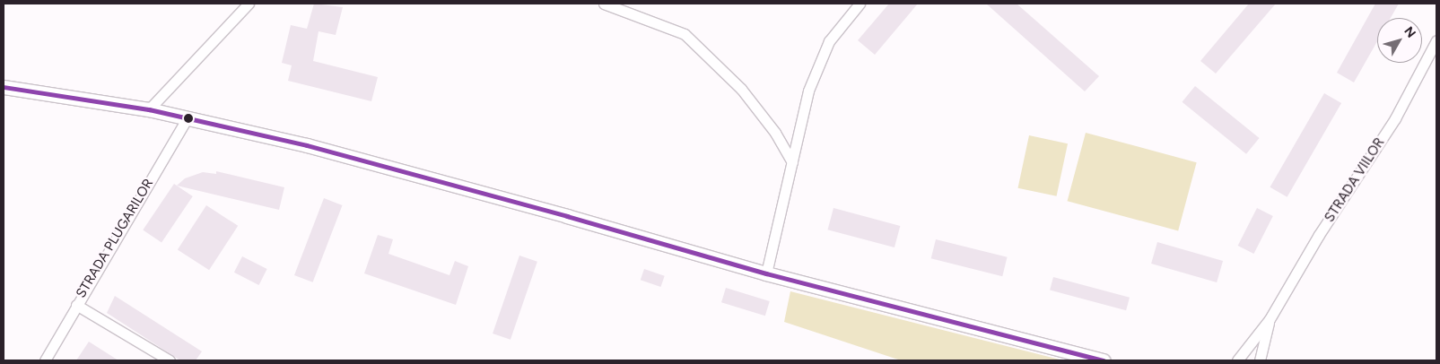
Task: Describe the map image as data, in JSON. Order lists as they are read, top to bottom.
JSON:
{
  "streets": {
    "street": ["STRADA VIILOR", "STRADA PLUGARILOR"]
  },
  "north": "top right"
}
